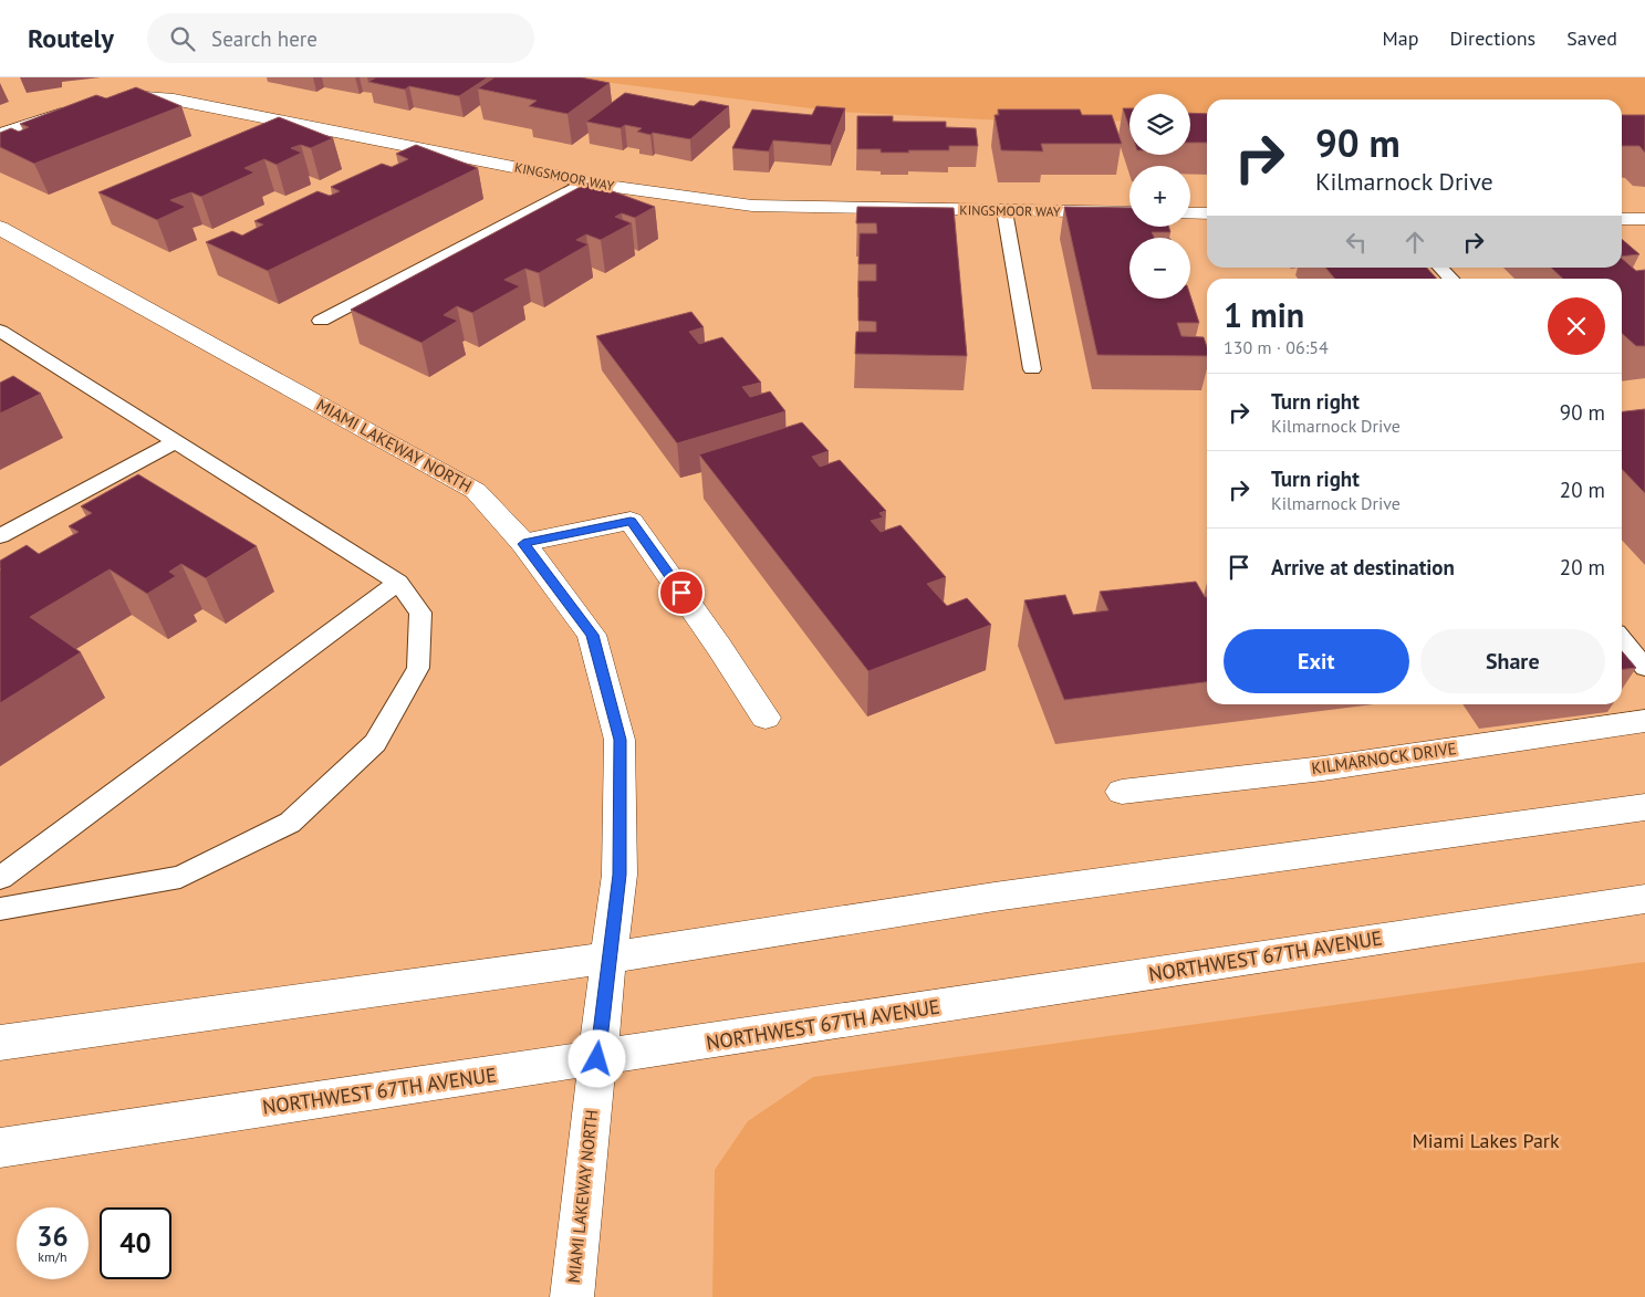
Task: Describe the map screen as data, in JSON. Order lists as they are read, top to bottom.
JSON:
{
  "streets": {
    "street": [
      "KINGSMOOR WAY",
      "MIAMI LAKEWAY NORTH",
      "KILMARNOCK DRIVE",
      "NORTHWEST 67TH AVENUE"
    ]
  },
  "crossings": [
    ["MIAMI LAKEWAY NORTH", "NORTHWEST 67TH AVENUE"]
  ],
  "parks": ["Miami Lakes Park"],
  "page": {
    "header": "Routely",
    "search": "Search here",
    "nav": ["Map", "Directions", "Saved"],
    "map_buttons": ["+", "−"],
    "turn": ["90 m", "Kilmarnock Drive"],
    "heading": ["1 min", "130 m · 06:54"],
    "list": [
      {
        "name": "Turn right",
        "note": "Kilmarnock Drive",
        "value": "90 m"
      },
      {
        "name": "Turn right",
        "note": "Kilmarnock Drive",
        "value": "20 m"
      },
      {
        "name": "Arrive at destination",
        "value": "20 m"
      }
    ],
    "buttons": ["Exit", "Share"],
    "speed": "36 km/h",
    "limit": "40"
  }
}
